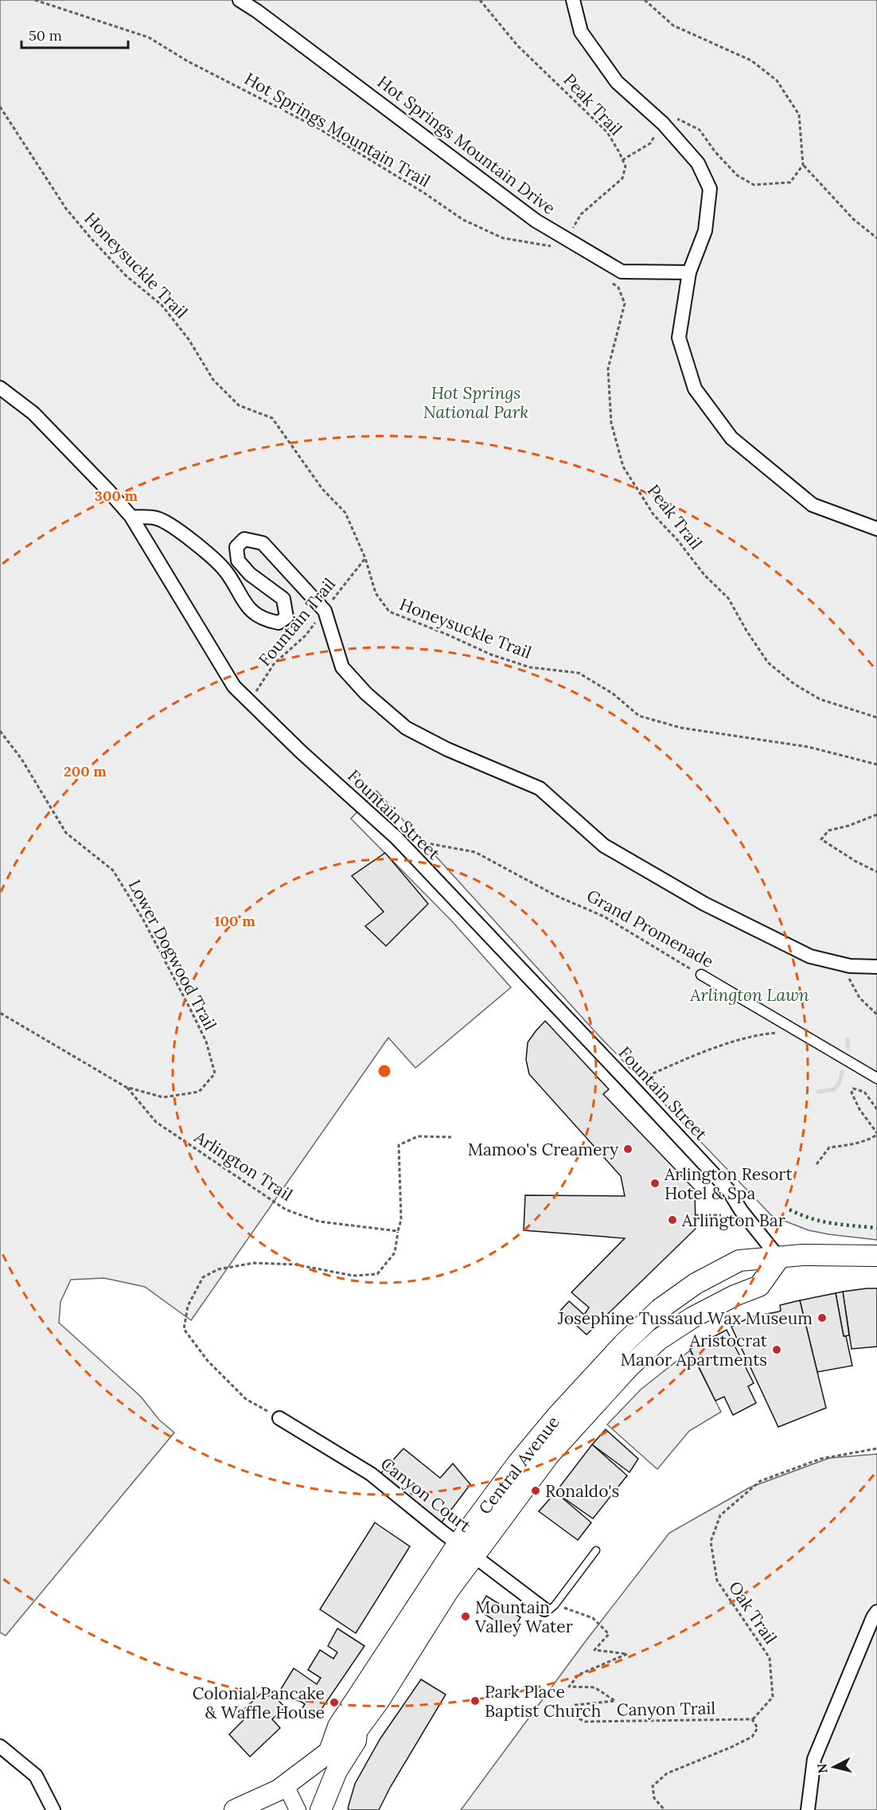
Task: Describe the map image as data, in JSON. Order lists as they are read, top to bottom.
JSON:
{
  "streets": {
    "main road": ["Central Avenue"],
    "street": [
      "Hot Springs Mountain Drive",
      "Fountain Street",
      "Grand Promenade",
      "Canyon Court"
    ],
    "path": [
      "Peak Trail",
      "Hot Springs Mountain Trail",
      "Honeysuckle Trail",
      "Fountain Trail",
      "Lower Dogwood Trail",
      "Arlington Trail",
      "Oak Trail",
      "Canyon Trail"
    ]
  },
  "crossings": [
    ["Peak Trail", "Hot Springs Mountain Trail"],
    ["Peak Trail", "Hot Springs Mountain Drive"],
    ["Hot Springs Mountain Trail", "Hot Springs Mountain Drive"],
    ["Honeysuckle Trail", "Fountain Trail"],
    ["Fountain Trail", "Fountain Street"],
    ["Fountain Street", "Grand Promenade"],
    ["Fountain Street", "Central Avenue"],
    ["Lower Dogwood Trail", "Arlington Trail"],
    ["Central Avenue", "Canyon Court"],
    ["Canyon Court", "Canyon Trail"],
    ["Oak Trail", "Canyon Trail"]
  ],
  "parks": ["Hot Springs National Park", "Arlington Lawn"],
  "places": [
    "Mamoo's Creamery",
    "Arlington Resort Hotel & Spa",
    "Arlington Bar",
    "Josephine Tussaud Wax Museum",
    "Aristocrat Manor Apartments",
    "Ronaldo's",
    "Mountain Valley Water",
    "Park Place Baptist Church",
    "Colonial Pancake & Waffle House"
  ],
  "scale_bar": "50 m",
  "north": "left",
  "rings": ["300 m", "200 m", "100 m"]
}
